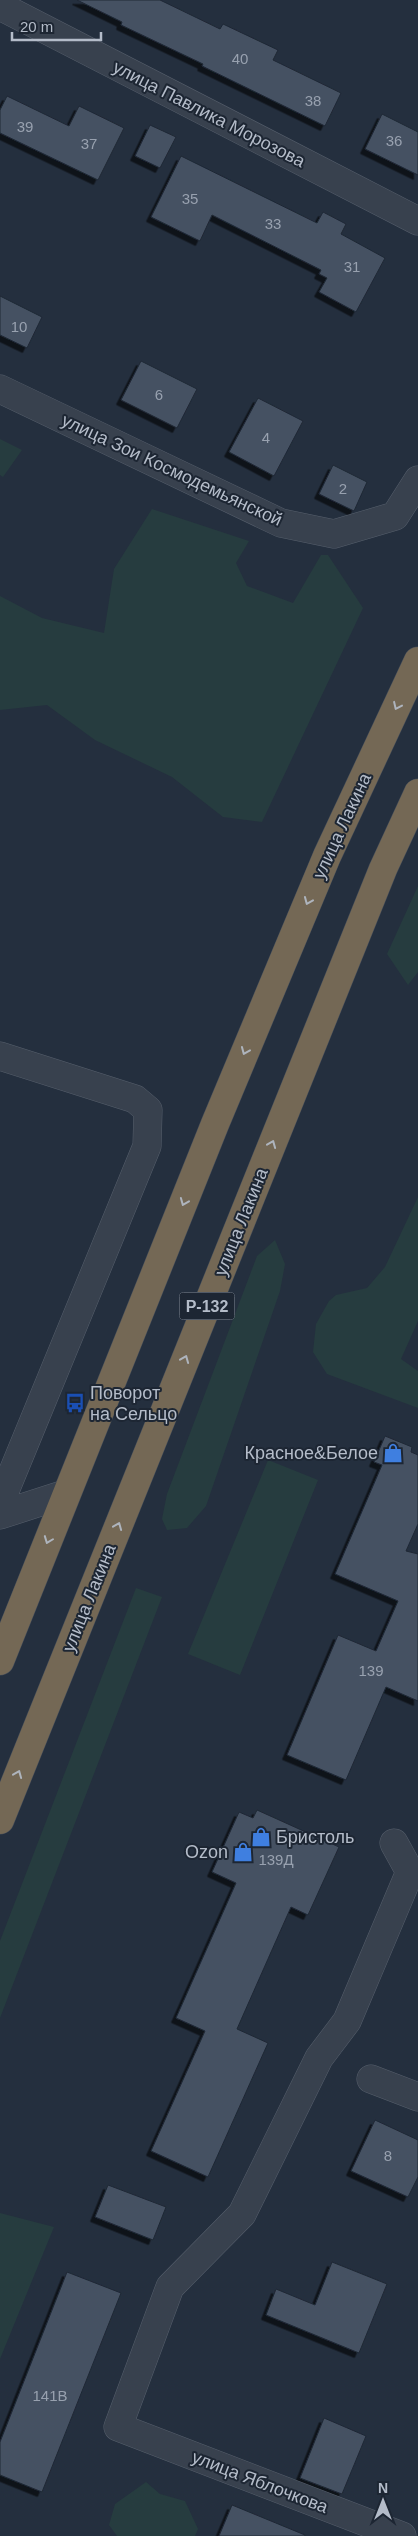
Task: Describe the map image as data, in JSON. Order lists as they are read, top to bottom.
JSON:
{
  "streets": {
    "highway": ["улица Лакина", "Р-132"],
    "street": ["улица Павлика Морозова", "улица Зои Космодемьянской", "улица Яблочкова"]
  },
  "places": {
    "bus stop": ["Поворот на Сельцо"],
    "shop": ["Красное&Белое", "Бристоль", "Ozon"]
  },
  "house_numbers": [
    "40",
    "38",
    "39",
    "36",
    "37",
    "35",
    "33",
    "31",
    "10",
    "6",
    "4",
    "2",
    "139",
    "139Д",
    "8",
    "141В"
  ],
  "scale_bar": "20 m",
  "north": "top"
}
